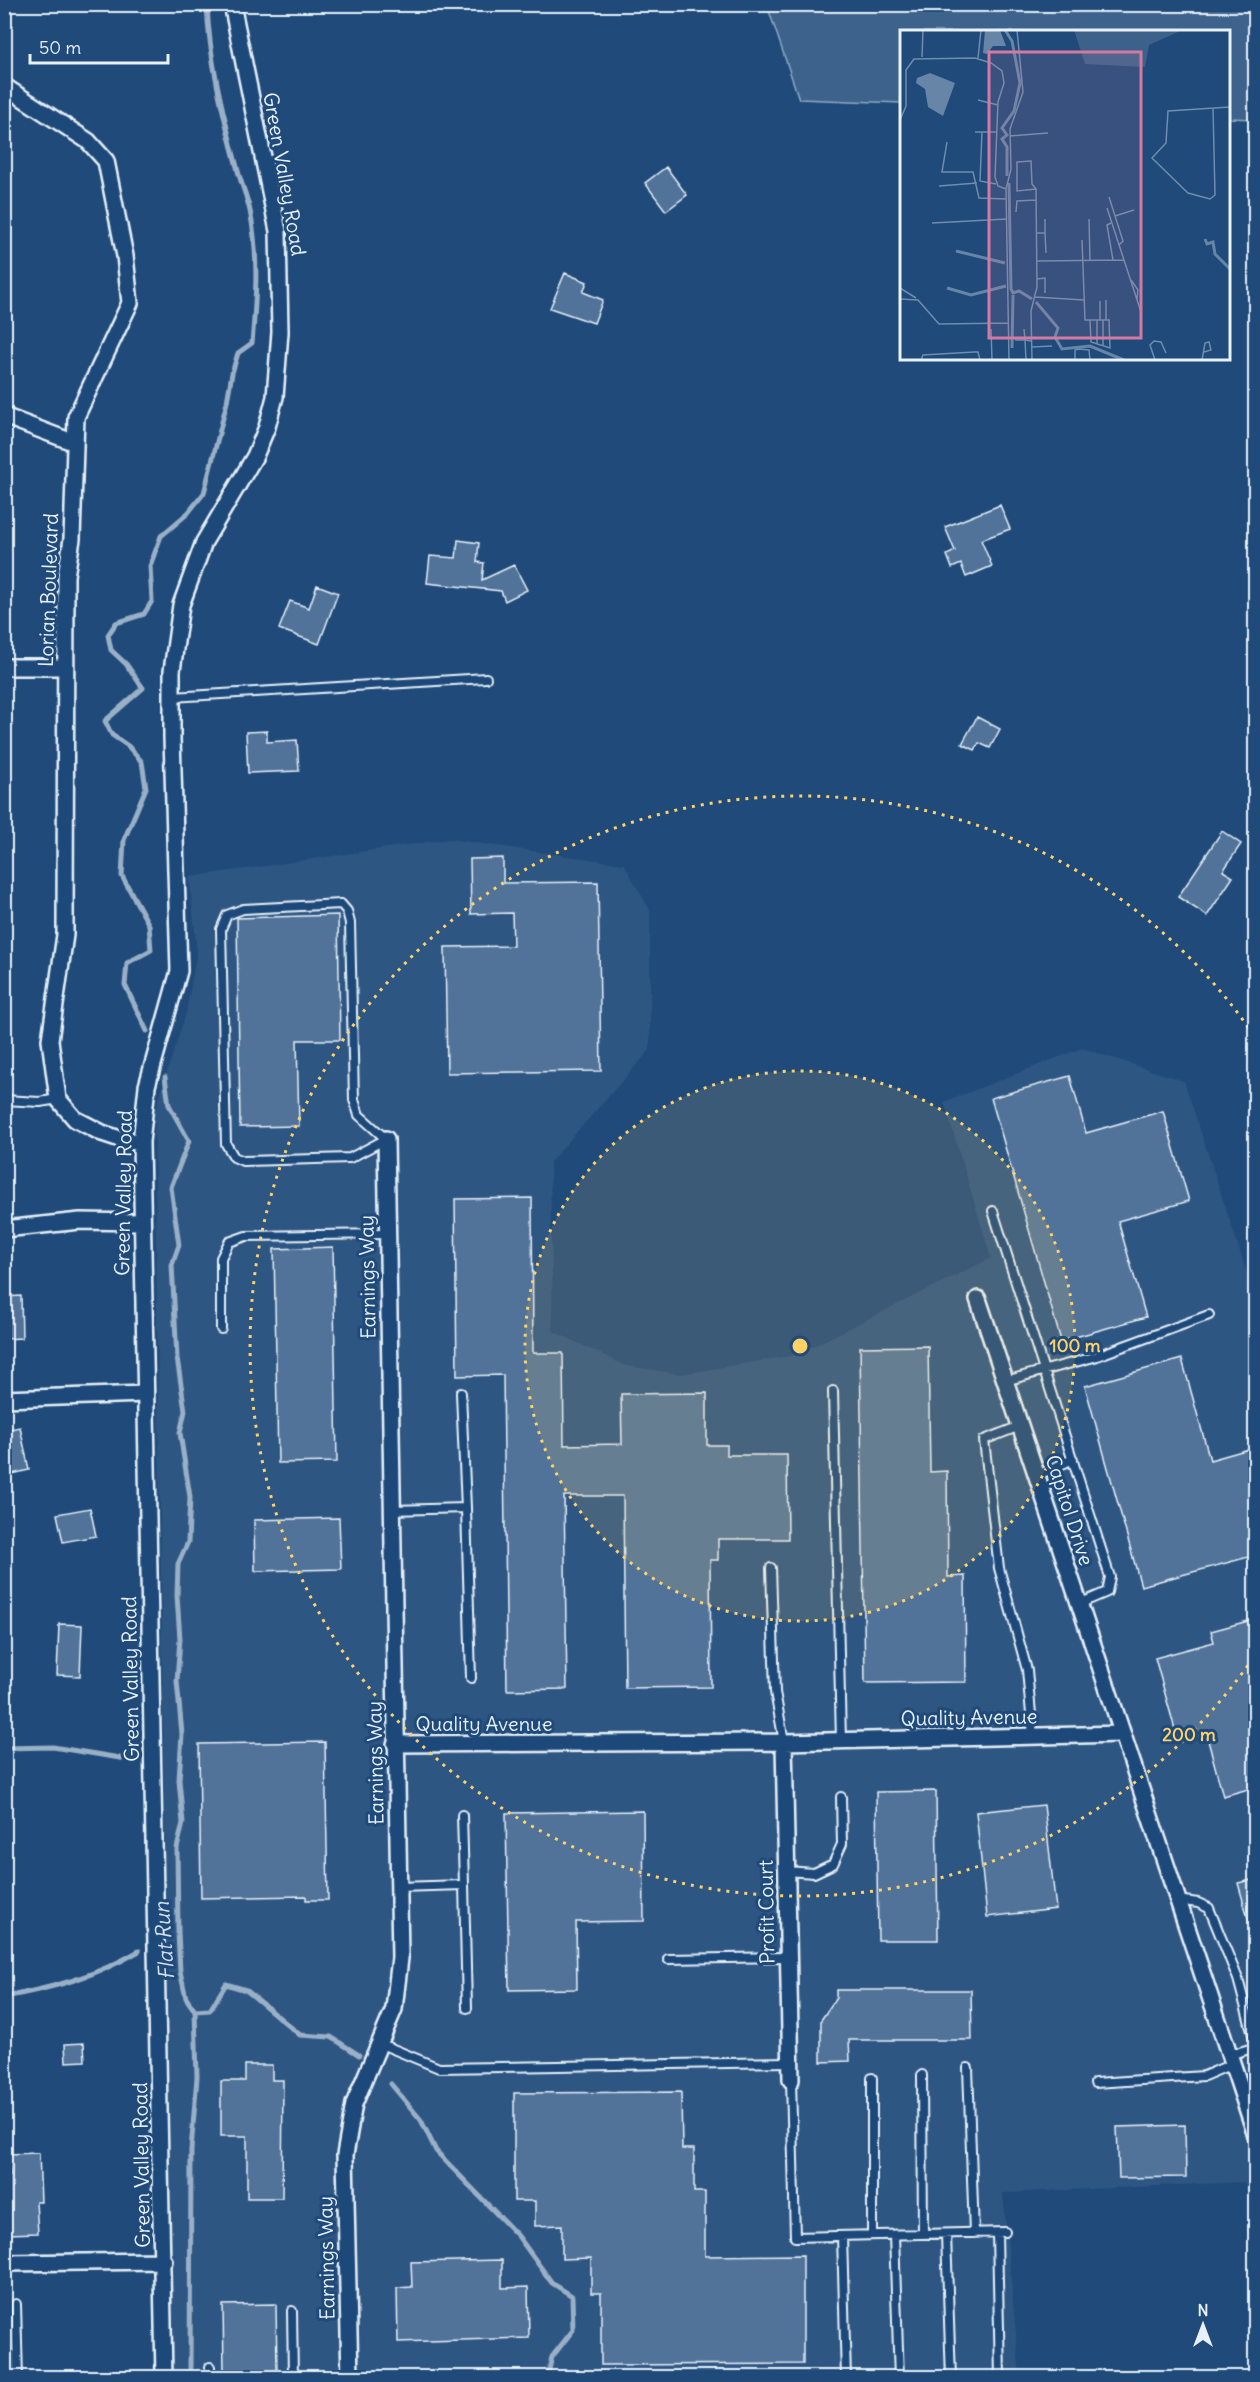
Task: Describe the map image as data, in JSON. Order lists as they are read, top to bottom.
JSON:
{
  "streets": {
    "street": [
      "Green Valley Road",
      "Lorian Boulevard",
      "Earnings Way",
      "Capitol Drive",
      "Quality Avenue",
      "Profit Court"
    ]
  },
  "crossings": [
    ["Earnings Way", "Quality Avenue"],
    ["Capitol Drive", "Quality Avenue"],
    ["Quality Avenue", "Profit Court"]
  ],
  "water": ["Flat Run"],
  "scale_bar": "50 m",
  "north": "top",
  "rings": ["100 m", "200 m"]
}
